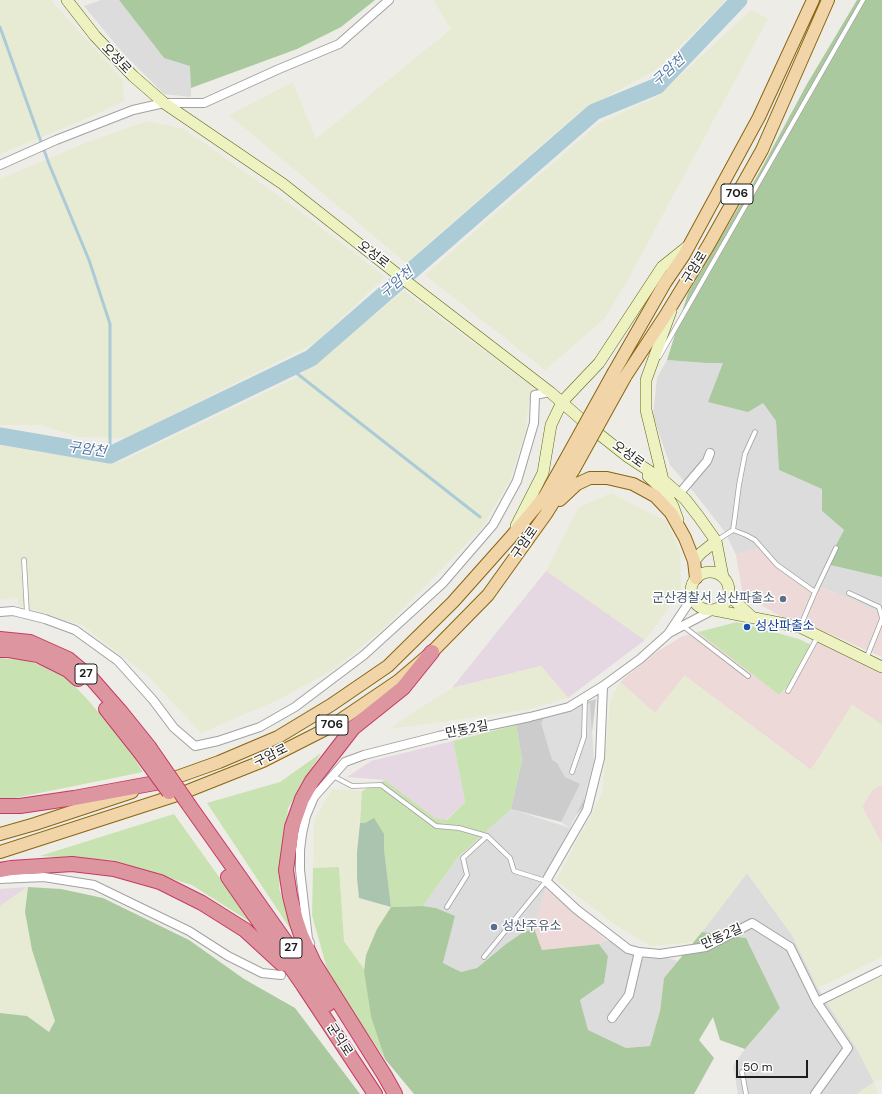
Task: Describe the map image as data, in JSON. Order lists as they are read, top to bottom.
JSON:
{
  "streets": {
    "highway": ["27", "군익로"],
    "main road": ["오성로", "706", "구암로"],
    "street": ["만동2길"]
  },
  "crossings": [
    ["27", "군익로"]
  ],
  "water": ["구암천"],
  "places": ["군산경찰서 성산파출소", "성산파출소", "성산주유소"],
  "scale_bar": "50 m"
}
